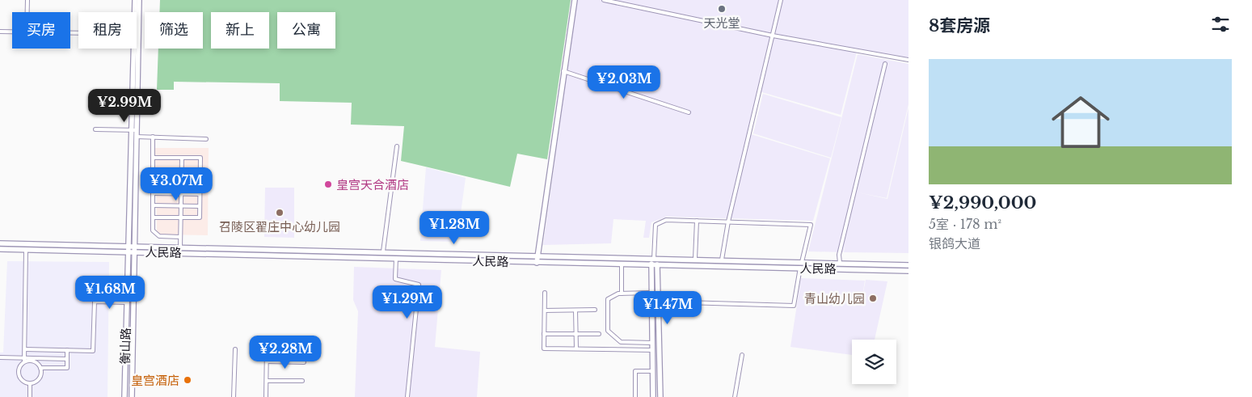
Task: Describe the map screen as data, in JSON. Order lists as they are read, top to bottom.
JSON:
{
  "streets": {
    "main road": ["人民路", "衡山路"]
  },
  "crossings": [
    ["人民路", "衡山路"]
  ],
  "places": [
    "天光堂",
    "皇宫天合酒店",
    "召陵区翟庄中心幼儿园",
    "青山幼儿园",
    "皇宫酒店"
  ],
  "page": {
    "heading": "8套房源",
    "chip": [
      "买房",
      "租房",
      "筛选",
      "新上",
      "公寓"
    ],
    "list": [
      {
        "name": "¥2,990,000",
        "note": "5室 · 178 m² · 银鸽大道"
      }
    ],
    "price": [
      "¥2.03M",
      "¥2.99M",
      "¥3.07M",
      "¥1.28M",
      "¥1.68M",
      "¥1.29M",
      "¥1.47M",
      "¥2.28M"
    ]
  }
}
